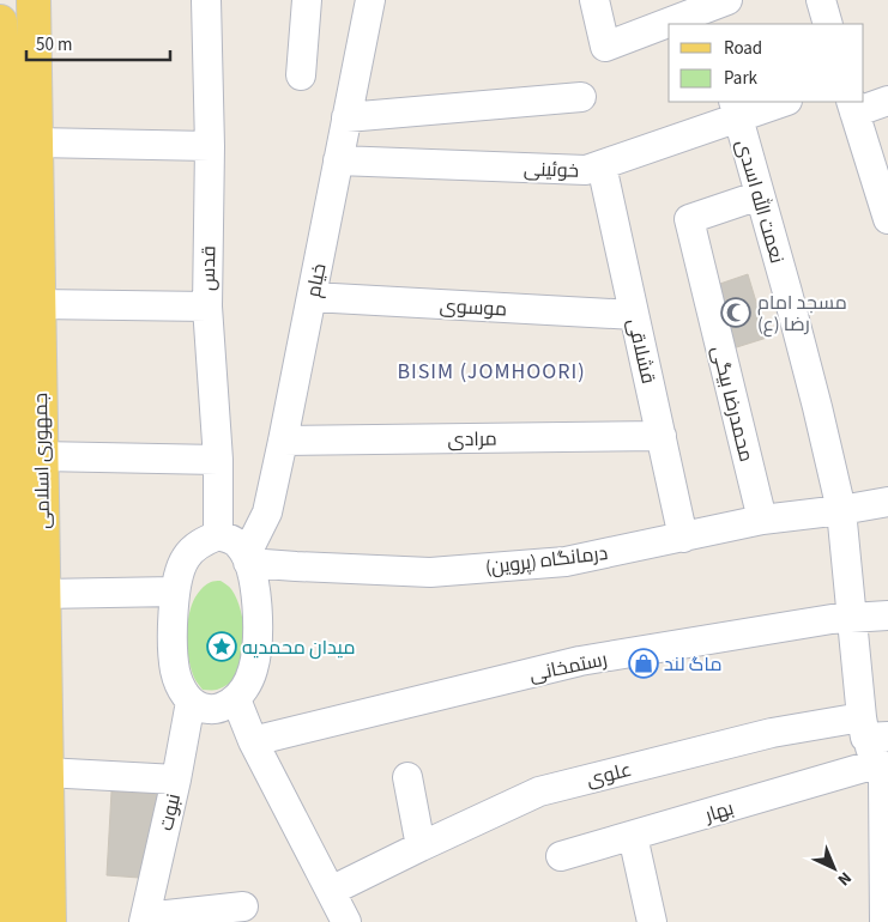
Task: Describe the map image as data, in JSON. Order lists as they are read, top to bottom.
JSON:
{
  "streets": {
    "main road": ["جمهوری اسلامی"],
    "street": [
      "خوئینی",
      "نعمت الله اسدی",
      "قدس",
      "خیام",
      "موسوی",
      "قشلاقی",
      "محمدرضا بیگی",
      "مرادی",
      "درمانگاه (پروین)",
      "رستمخانی",
      "علوی",
      "بهار",
      "نبوت"
    ]
  },
  "crossings": [
    ["خوئینی", "نعمت الله اسدی"],
    ["خوئینی", "خیام"],
    ["خوئینی", "قشلاقی"],
    ["نعمت الله اسدی", "محمدرضا بیگی"],
    ["نعمت الله اسدی", "درمانگاه (پروین)"],
    ["نعمت الله اسدی", "رستمخانی"],
    ["نعمت الله اسدی", "علوی"],
    ["نعمت الله اسدی", "بهار"],
    ["خیام", "موسوی"],
    ["خیام", "مرادی"],
    ["خیام", "درمانگاه (پروین)"],
    ["موسوی", "قشلاقی"],
    ["قشلاقی", "مرادی"],
    ["قشلاقی", "درمانگاه (پروین)"],
    ["محمدرضا بیگی", "درمانگاه (پروین)"]
  ],
  "districts": ["BISIM (JOMHOORI)"],
  "places": {
    "mosque": ["مسجد امام رضا (ع)"],
    "place": ["میدان محمدیه"],
    "shop": ["ماگ لند"]
  },
  "legend": ["Road", "Park"],
  "scale_bar": "50 m",
  "north": "bottom right"
}
